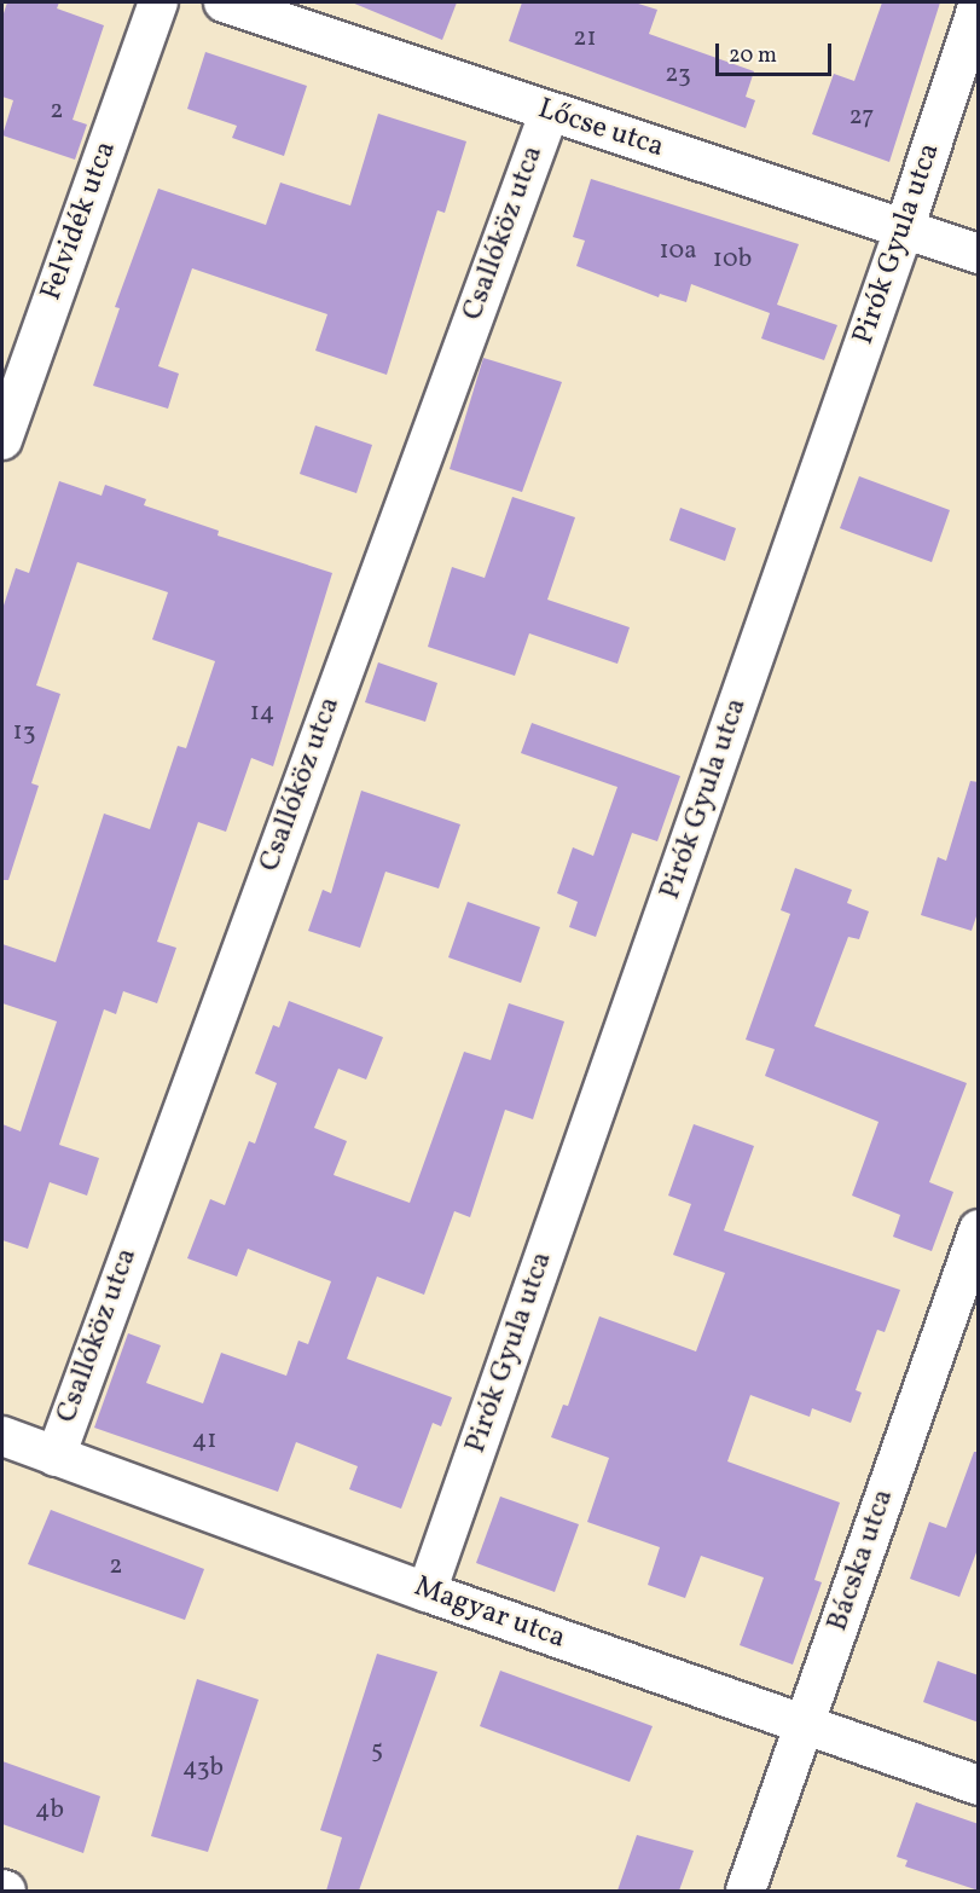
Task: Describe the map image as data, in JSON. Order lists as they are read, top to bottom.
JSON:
{
  "streets": {
    "street": [
      "Lőcse utca",
      "Felvidék utca",
      "Csallóköz utca",
      "Pirók Gyula utca",
      "Bácska utca",
      "Magyar utca"
    ]
  },
  "crossings": [
    ["Lőcse utca", "Csallóköz utca"],
    ["Lőcse utca", "Pirók Gyula utca"],
    ["Csallóköz utca", "Magyar utca"],
    ["Pirók Gyula utca", "Magyar utca"],
    ["Bácska utca", "Magyar utca"]
  ],
  "house_numbers": [
    "21",
    "23",
    "2",
    "27",
    "10a",
    "10b",
    "14",
    "13",
    "41",
    "2",
    "5",
    "43b",
    "4b"
  ],
  "scale_bar": "20 m"
}
